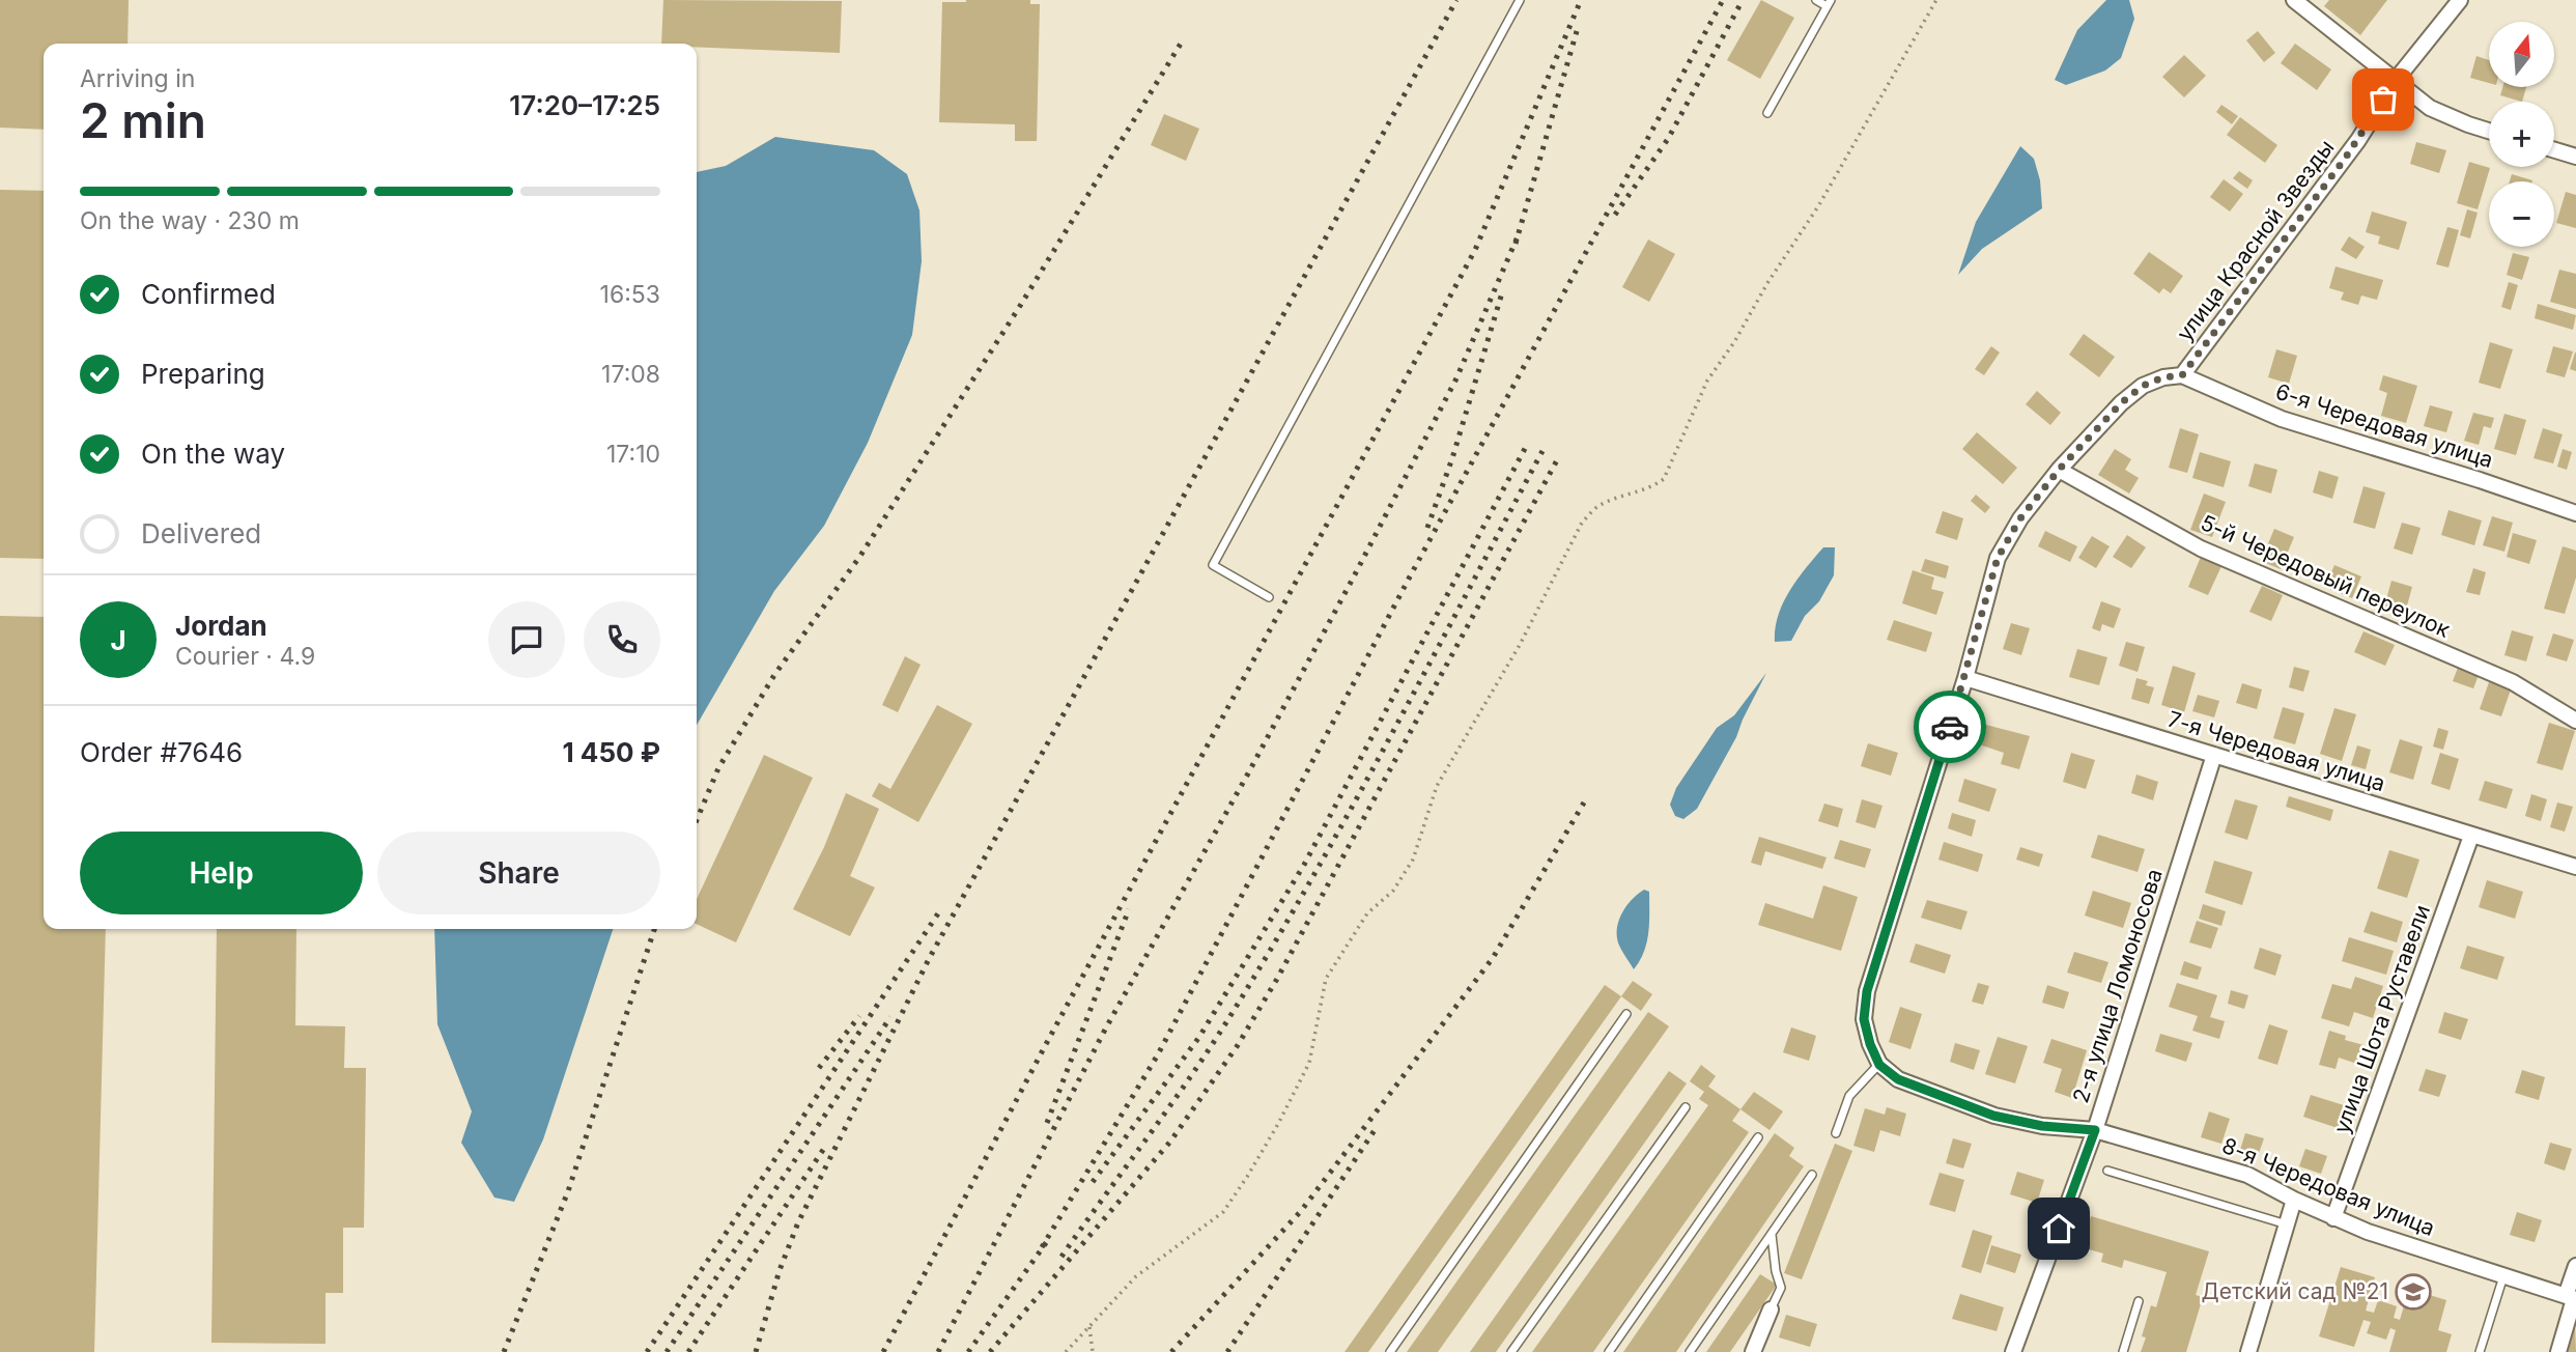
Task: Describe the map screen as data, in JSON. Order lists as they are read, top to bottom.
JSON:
{
  "streets": {
    "street": [
      "улица Красной Звезды",
      "6-я Чередовая улица",
      "5-й Чередовый переулок",
      "7-я Чередовая улица",
      "2-я улица Ломоносова",
      "улица Шота Руставели",
      "8-я Чередовая улица"
    ]
  },
  "crossings": [
    ["улица Красной Звезды", "6-я Чередовая улица"],
    ["улица Красной Звезды", "5-й Чередовый переулок"],
    ["улица Красной Звезды", "7-я Чередовая улица"],
    ["улица Красной Звезды", "8-я Чередовая улица"],
    ["7-я Чередовая улица", "2-я улица Ломоносова"],
    ["7-я Чередовая улица", "улица Шота Руставели"],
    ["2-я улица Ломоносова", "8-я Чередовая улица"],
    ["улица Шота Руставели", "8-я Чередовая улица"]
  ],
  "places": {
    "school or university": ["Детский сад №21"]
  },
  "north": "top",
  "page": {
    "map_buttons": ["+", "−"],
    "heading": ["2 min", "Arriving in", "17:20–17:25"],
    "panel": [
      "Jordan",
      "Courier · 4.9",
      "Order #7646",
      "1 450 ₽"
    ],
    "bar": "On the way · 230 m",
    "list": [
      ["Confirmed", "16:53"],
      ["Preparing", "17:08"],
      ["On the way", "17:10"],
      "Delivered"
    ],
    "round": "J",
    "buttons": ["Help", "Share"]
  }
}
